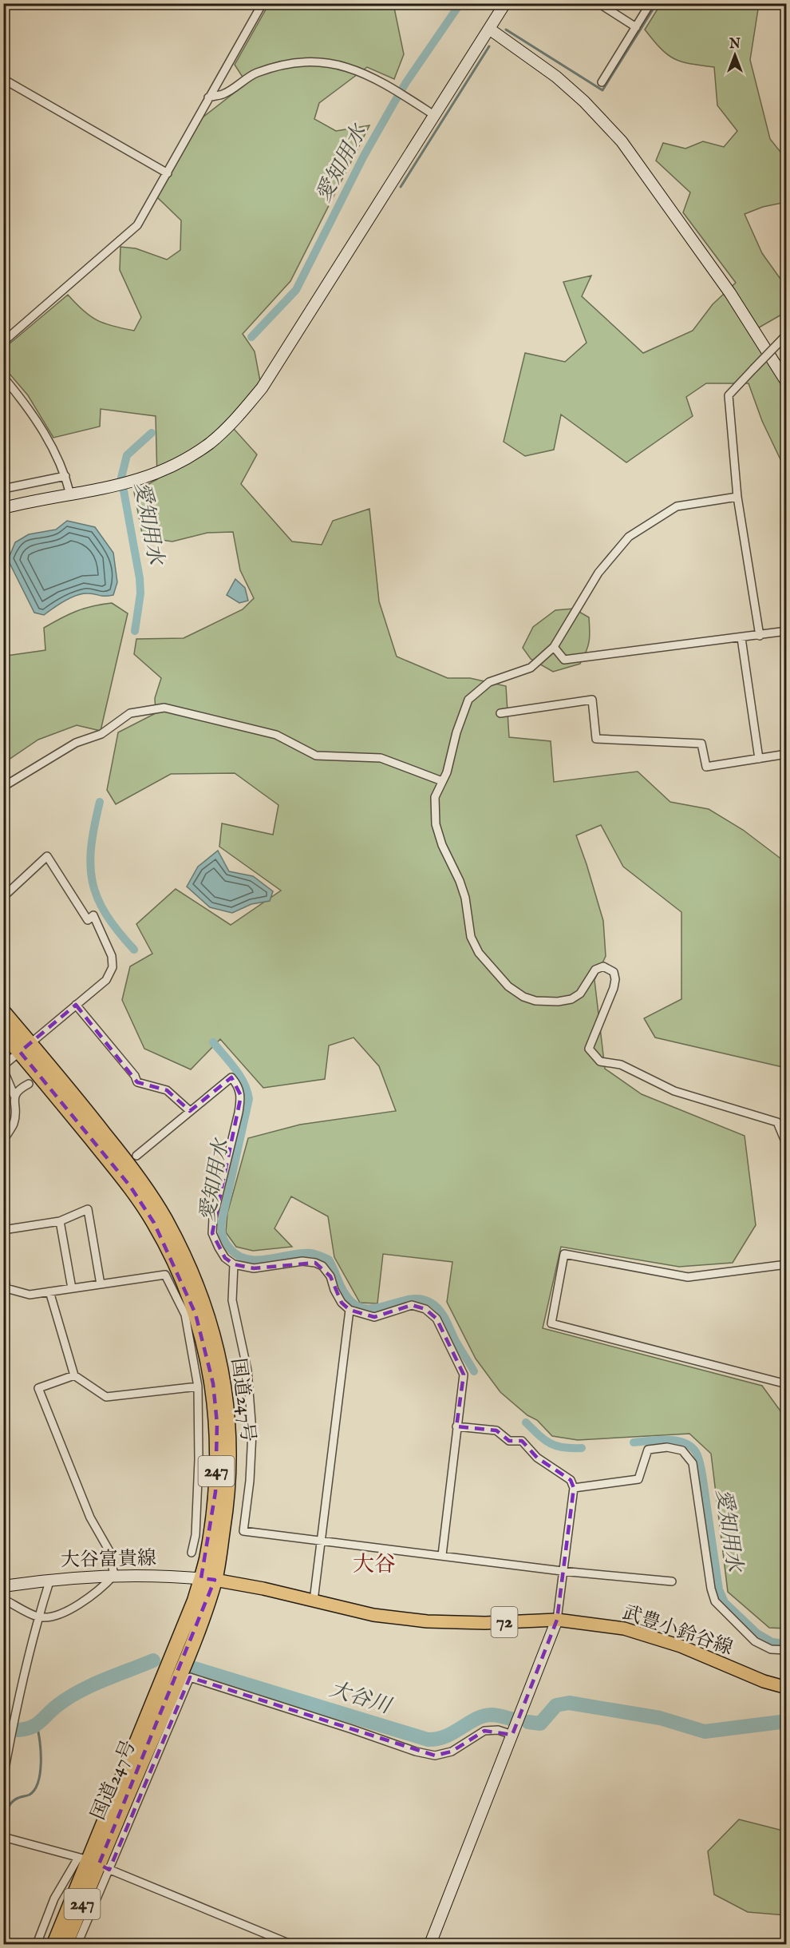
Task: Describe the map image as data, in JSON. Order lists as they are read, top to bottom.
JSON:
{
  "streets": {
    "highway": ["国道247号", "247"],
    "main road": ["72", "武豊小鈴谷線"],
    "street": ["大谷富貴線"]
  },
  "crossings": [
    ["国道247号", "大谷富貴線"],
    ["国道247号", "武豊小鈴谷線"],
    ["大谷富貴線", "武豊小鈴谷線"]
  ],
  "districts": ["大谷"],
  "water": ["愛知用水", "大谷川"],
  "north": "top"
}
